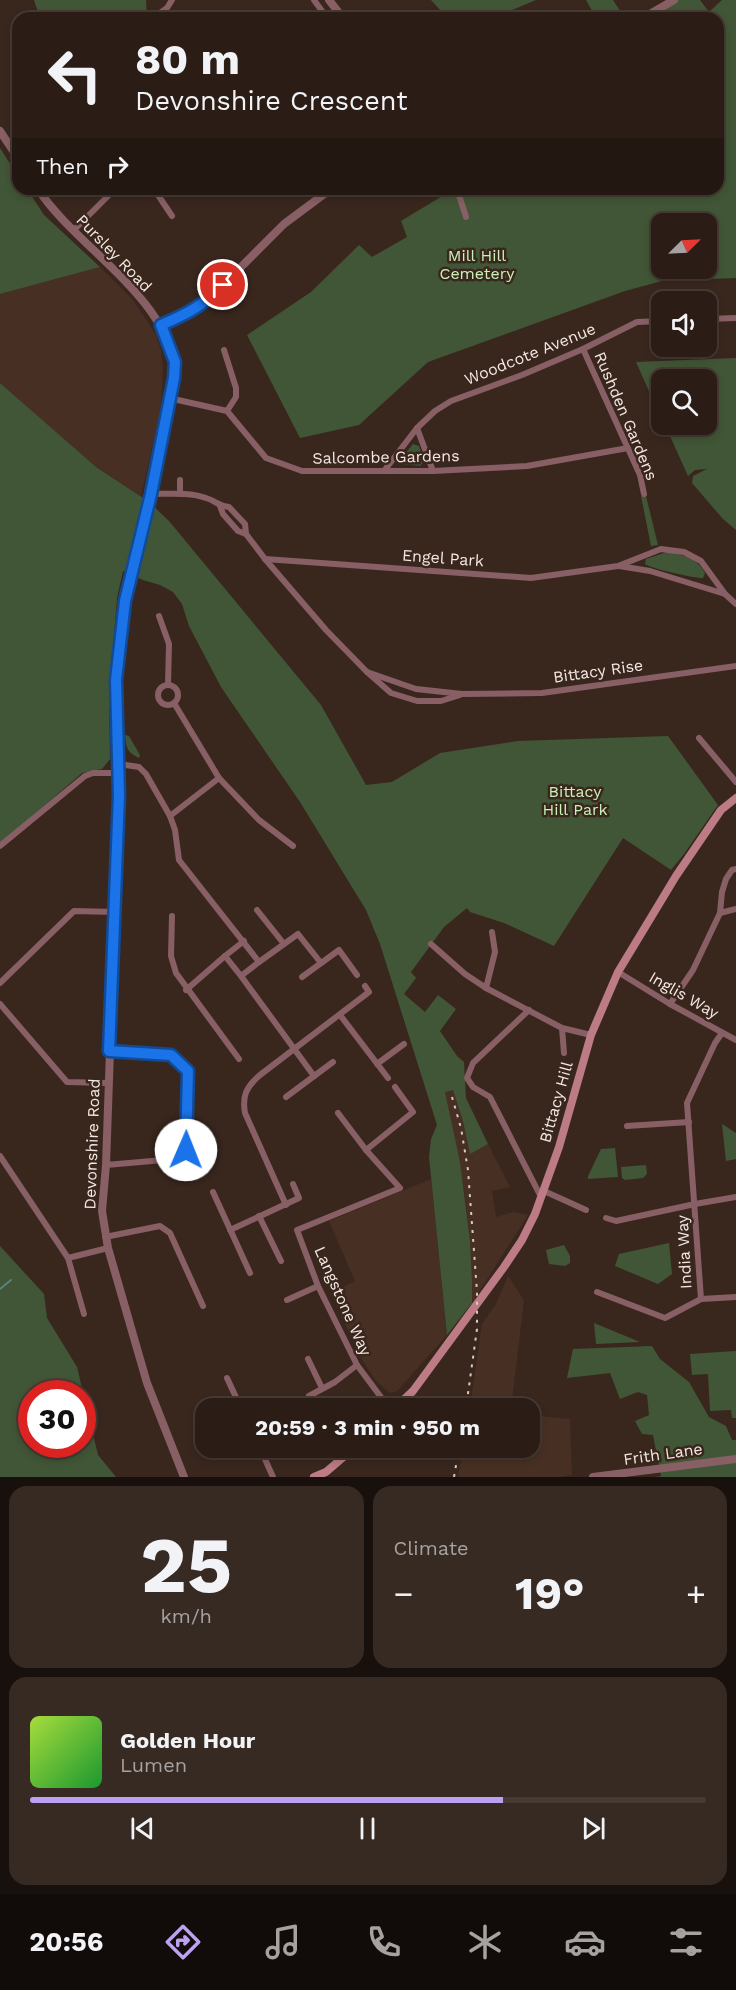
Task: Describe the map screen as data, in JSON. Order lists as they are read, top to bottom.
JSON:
{
  "streets": {
    "main road": ["Bittacy Hill"],
    "street": [
      "Pursley Road",
      "Woodcote Avenue",
      "Rushden Gardens",
      "Salcombe Gardens",
      "Engel Park",
      "Bittacy Rise",
      "Inglis Way",
      "Devonshire Road",
      "India Way",
      "Langstone Way",
      "Frith Lane"
    ]
  },
  "crossings": [
    ["Pursley Road", "Bittacy Rise"],
    ["Pursley Road", "Devonshire Road"],
    ["Woodcote Avenue", "Rushden Gardens"],
    ["Woodcote Avenue", "Salcombe Gardens"],
    ["Rushden Gardens", "Salcombe Gardens"],
    ["Engel Park", "Bittacy Rise"],
    ["Inglis Way", "Bittacy Hill"],
    ["Inglis Way", "India Way"]
  ],
  "parks": ["Mill Hill Cemetery", "Bittacy Hill Park"],
  "north": "top right",
  "page": {
    "turn": ["80 m", "Devonshire Crescent"],
    "then": "Then",
    "limit": "30",
    "trip": "20:59 · 3 min · 950 m",
    "tile": [
      ["25", "km/h"],
      "Climate"
    ],
    "heat": ["−", "19°", "+"],
    "song": ["Golden Hour", "Lumen"],
    "tabs": "20:56"
  }
}
